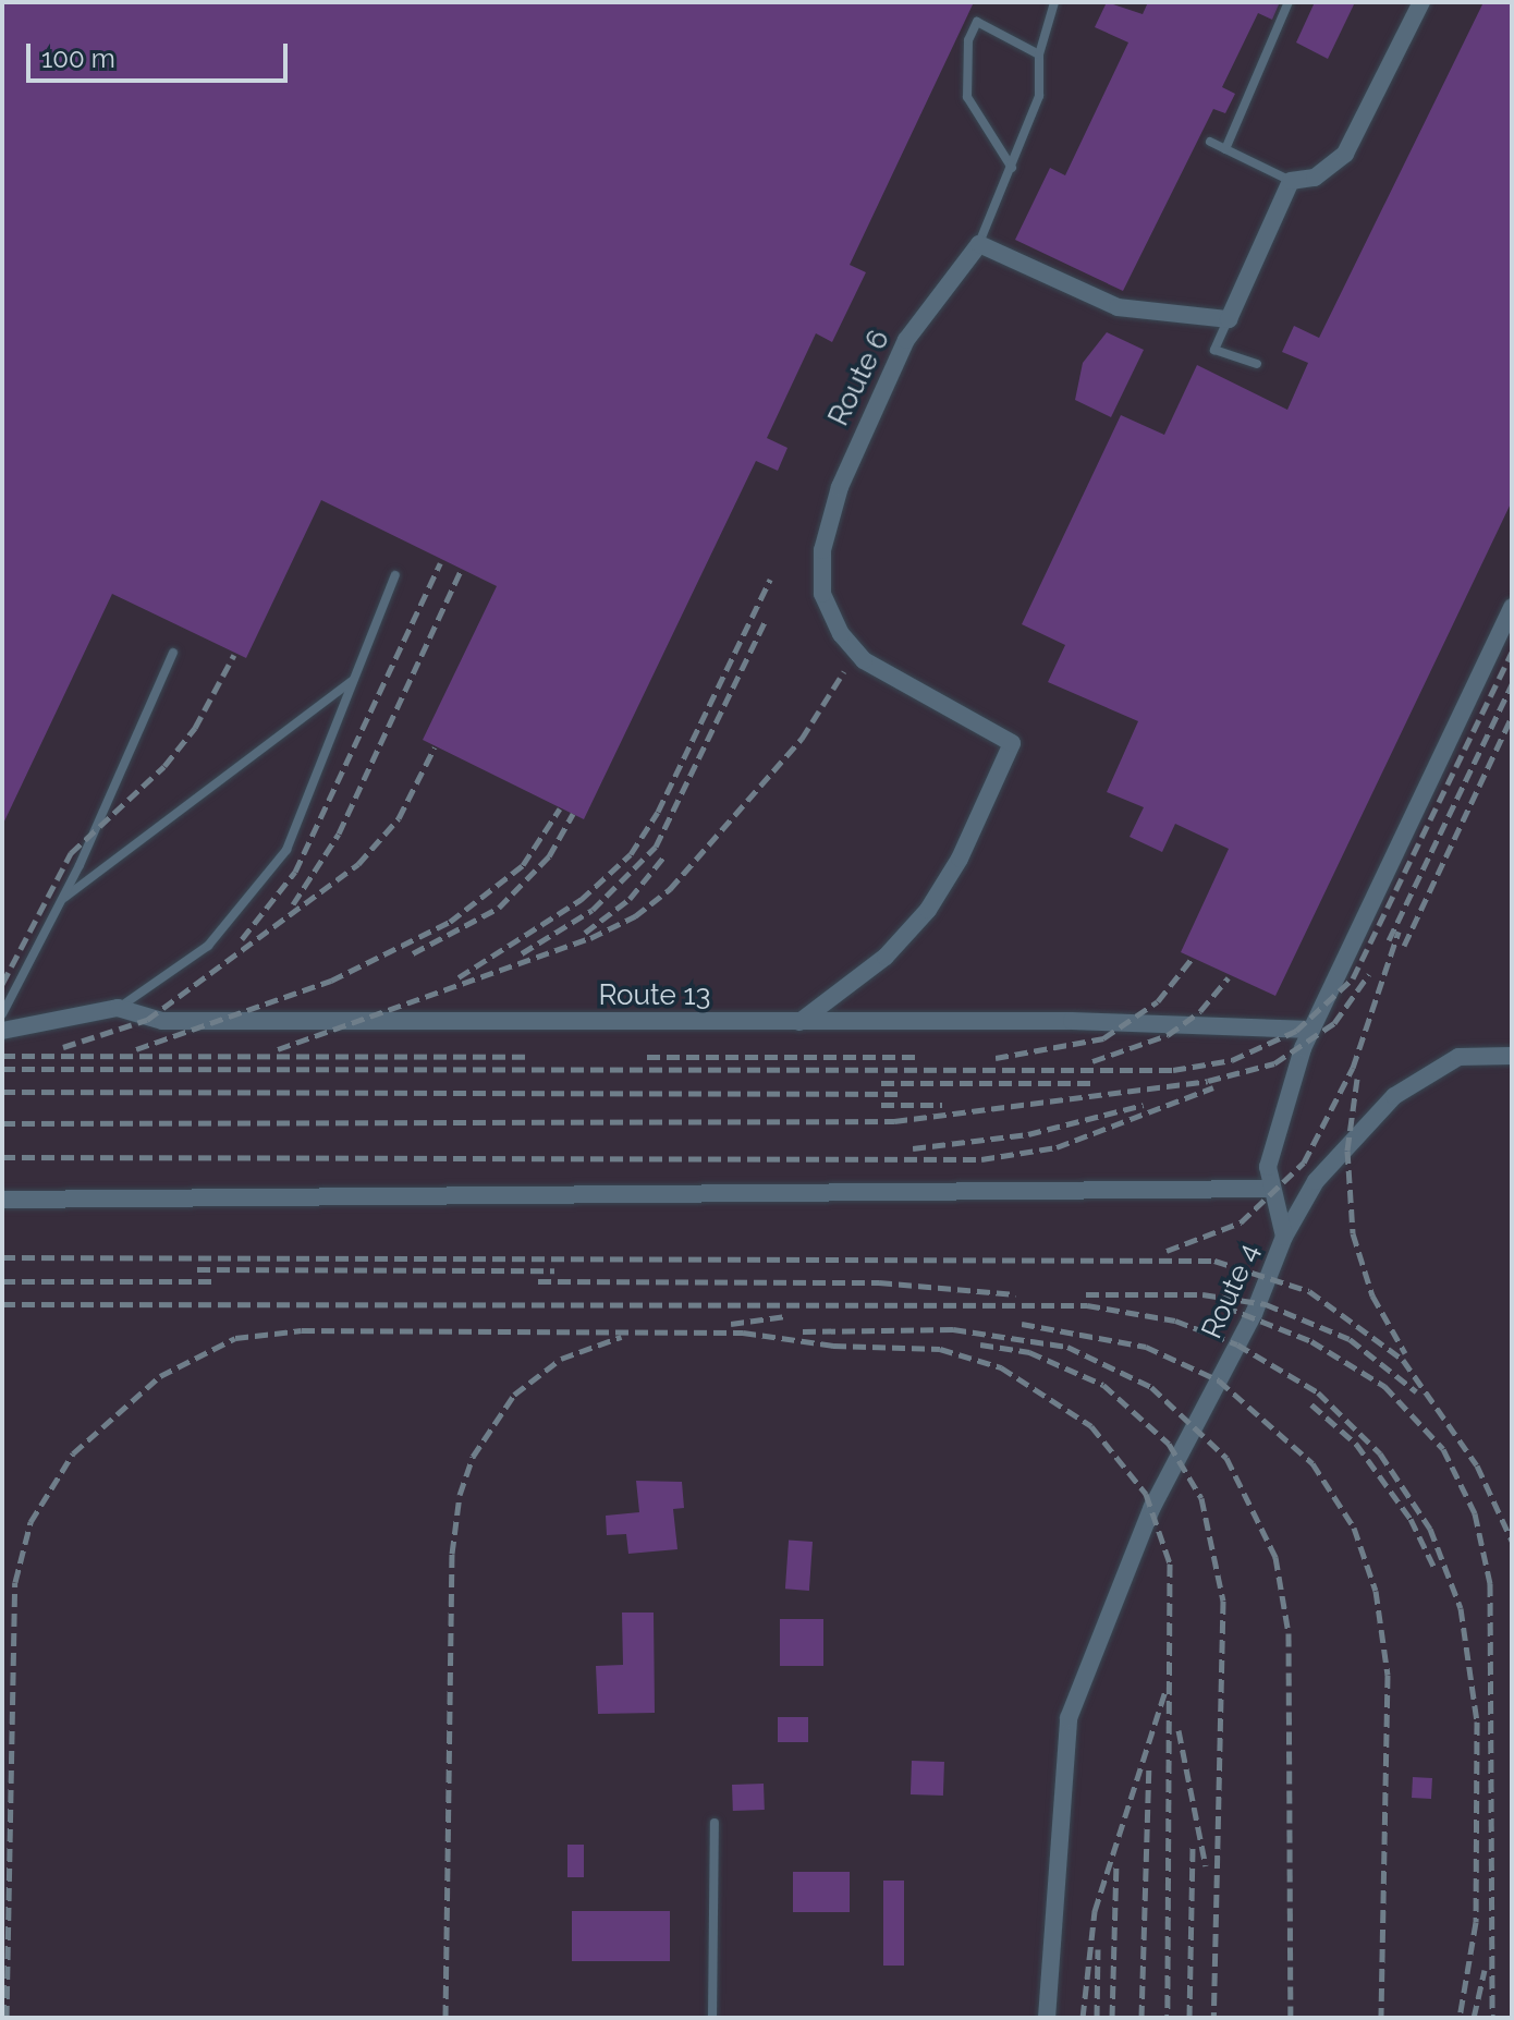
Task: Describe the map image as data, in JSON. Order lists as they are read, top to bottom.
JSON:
{
  "streets": {
    "street": ["Route 6", "Route 13", "Route 4"]
  },
  "crossings": [
    ["Route 6", "Route 13"],
    ["Route 13", "Route 4"]
  ],
  "scale_bar": "100 m"
}
